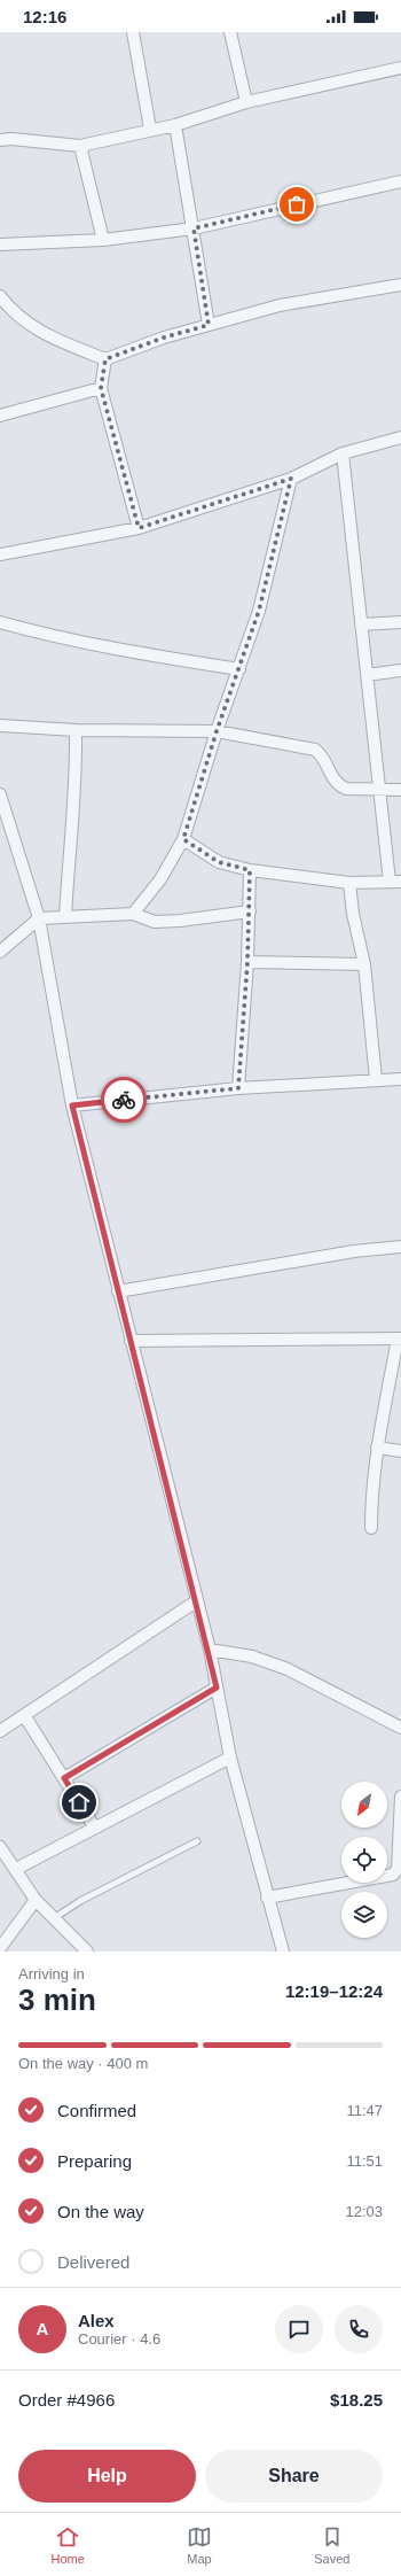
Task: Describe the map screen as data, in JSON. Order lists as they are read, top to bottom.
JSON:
{
  "north": "bottom left",
  "page": {
    "status": "12:16",
    "heading": ["3 min", "Arriving in", "12:19–12:24"],
    "panel": [
      "Alex",
      "Courier · 4.6",
      "Order #4966",
      "$18.25"
    ],
    "bar": "On the way · 400 m",
    "list": [
      ["Confirmed", "11:47"],
      ["Preparing", "11:51"],
      ["On the way", "12:03"],
      "Delivered"
    ],
    "round": "A",
    "buttons": ["Help", "Share"],
    "tabs": ["Home", "Map", "Saved"]
  }
}
